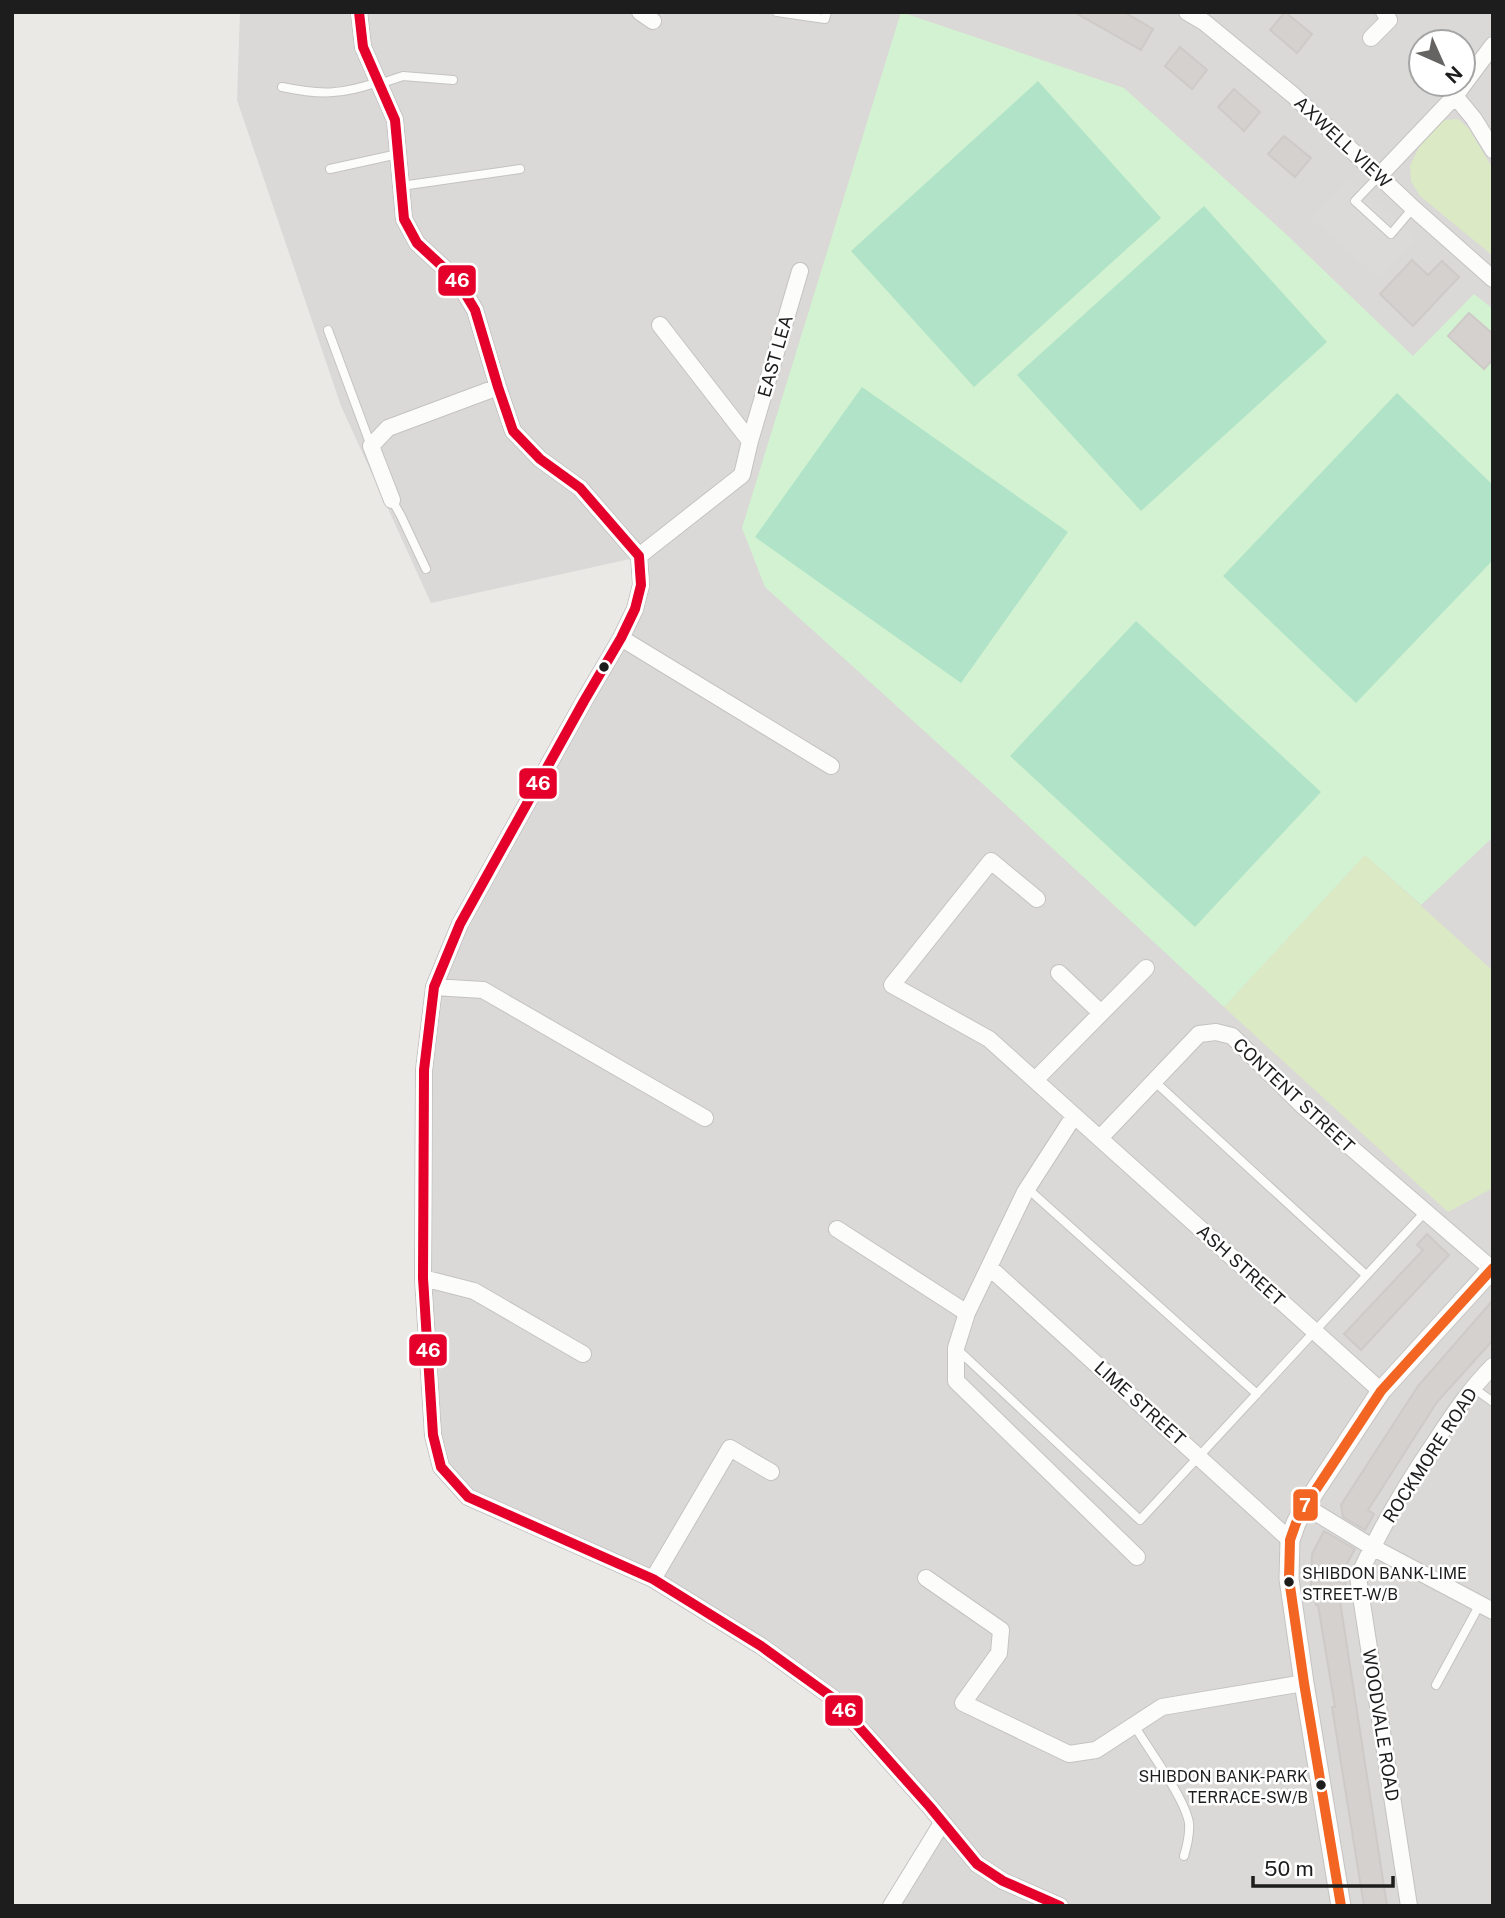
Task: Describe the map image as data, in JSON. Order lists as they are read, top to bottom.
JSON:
{
  "streets": {
    "street": [
      "AXWELL VIEW",
      "EAST LEA",
      "CONTENT STREET",
      "ASH STREET",
      "LIME STREET",
      "ROCKMORE ROAD",
      "WOODVALE ROAD"
    ]
  },
  "crossings": [
    ["CONTENT STREET", "ASH STREET"],
    ["ROCKMORE ROAD", "WOODVALE ROAD"]
  ],
  "places": ["SHIBDON BANK-LIME STREET-W/B", "SHIBDON BANK-PARK TERRACE-SW/B"],
  "lines": ["transit line 46", "transit line 7"],
  "scale_bar": "50 m",
  "north": "bottom right"
}
